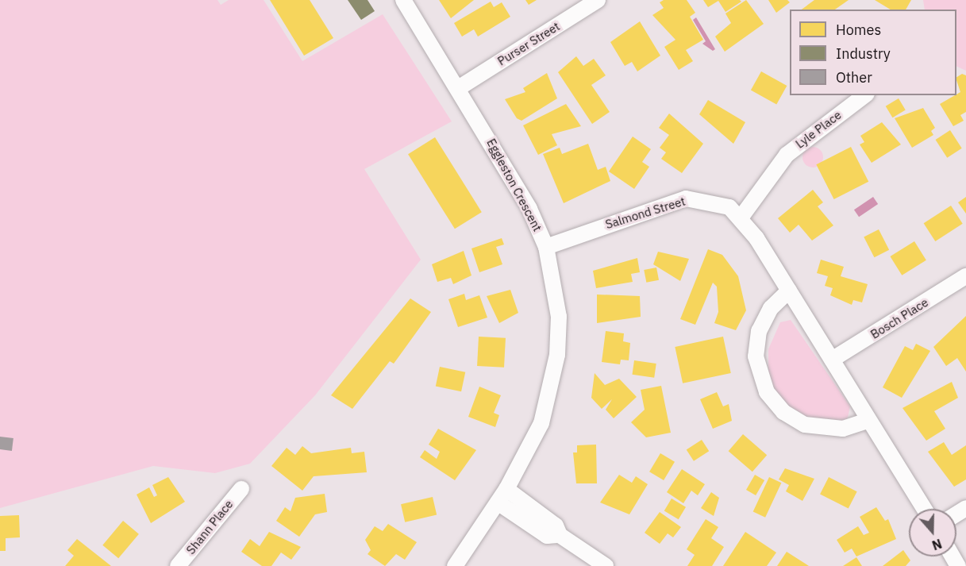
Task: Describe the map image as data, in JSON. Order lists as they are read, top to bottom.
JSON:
{
  "streets": {
    "street": [
      "Purser Street",
      "Lyle Place",
      "Eggleston Crescent",
      "Salmond Street",
      "Bosch Place",
      "Shann Place"
    ]
  },
  "crossings": [
    ["Purser Street", "Eggleston Crescent"],
    ["Lyle Place", "Salmond Street"],
    ["Eggleston Crescent", "Salmond Street"],
    ["Salmond Street", "Bosch Place"]
  ],
  "legend": ["Homes", "Industry", "Other"],
  "north": "bottom"
}
